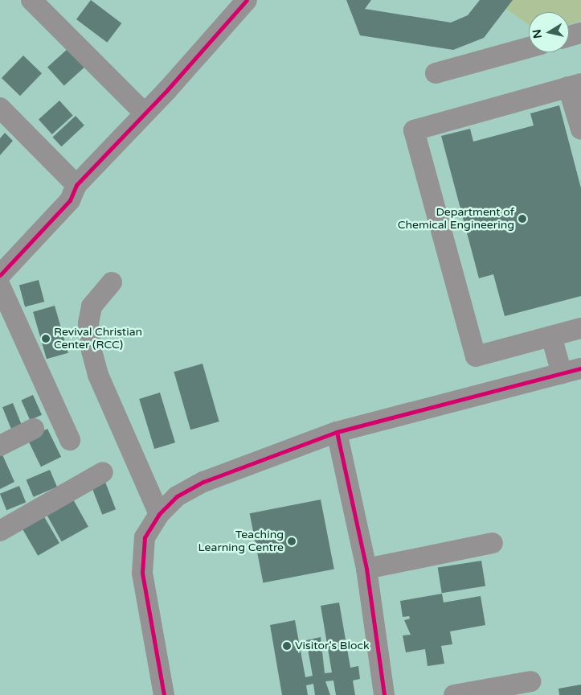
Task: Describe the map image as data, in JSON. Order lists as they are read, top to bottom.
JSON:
{
  "places": [
    "Department of Chemical Engineering",
    "Revival Christian Center (RCC)",
    "Teaching Learning Centre",
    "Visitor's Block"
  ],
  "north": "left"
}
